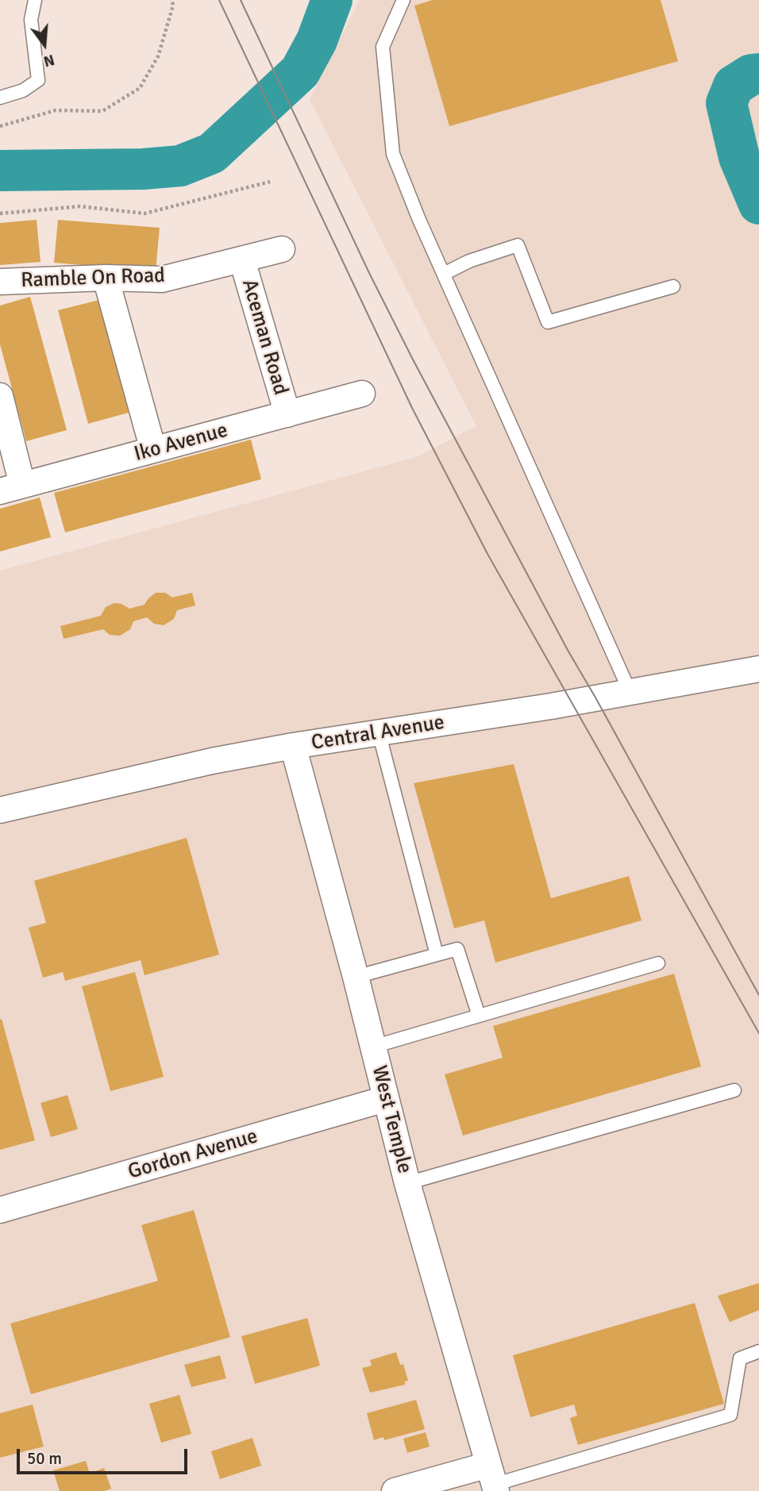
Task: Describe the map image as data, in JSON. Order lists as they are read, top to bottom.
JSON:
{
  "streets": {
    "street": [
      "Ramble On Road",
      "Aceman Road",
      "Iko Avenue",
      "Central Avenue",
      "West Temple",
      "Gordon Avenue"
    ]
  },
  "crossings": [
    ["Ramble On Road", "Aceman Road"],
    ["Aceman Road", "Iko Avenue"],
    ["Central Avenue", "West Temple"],
    ["West Temple", "Gordon Avenue"]
  ],
  "scale_bar": "50 m",
  "north": "bottom"
}
